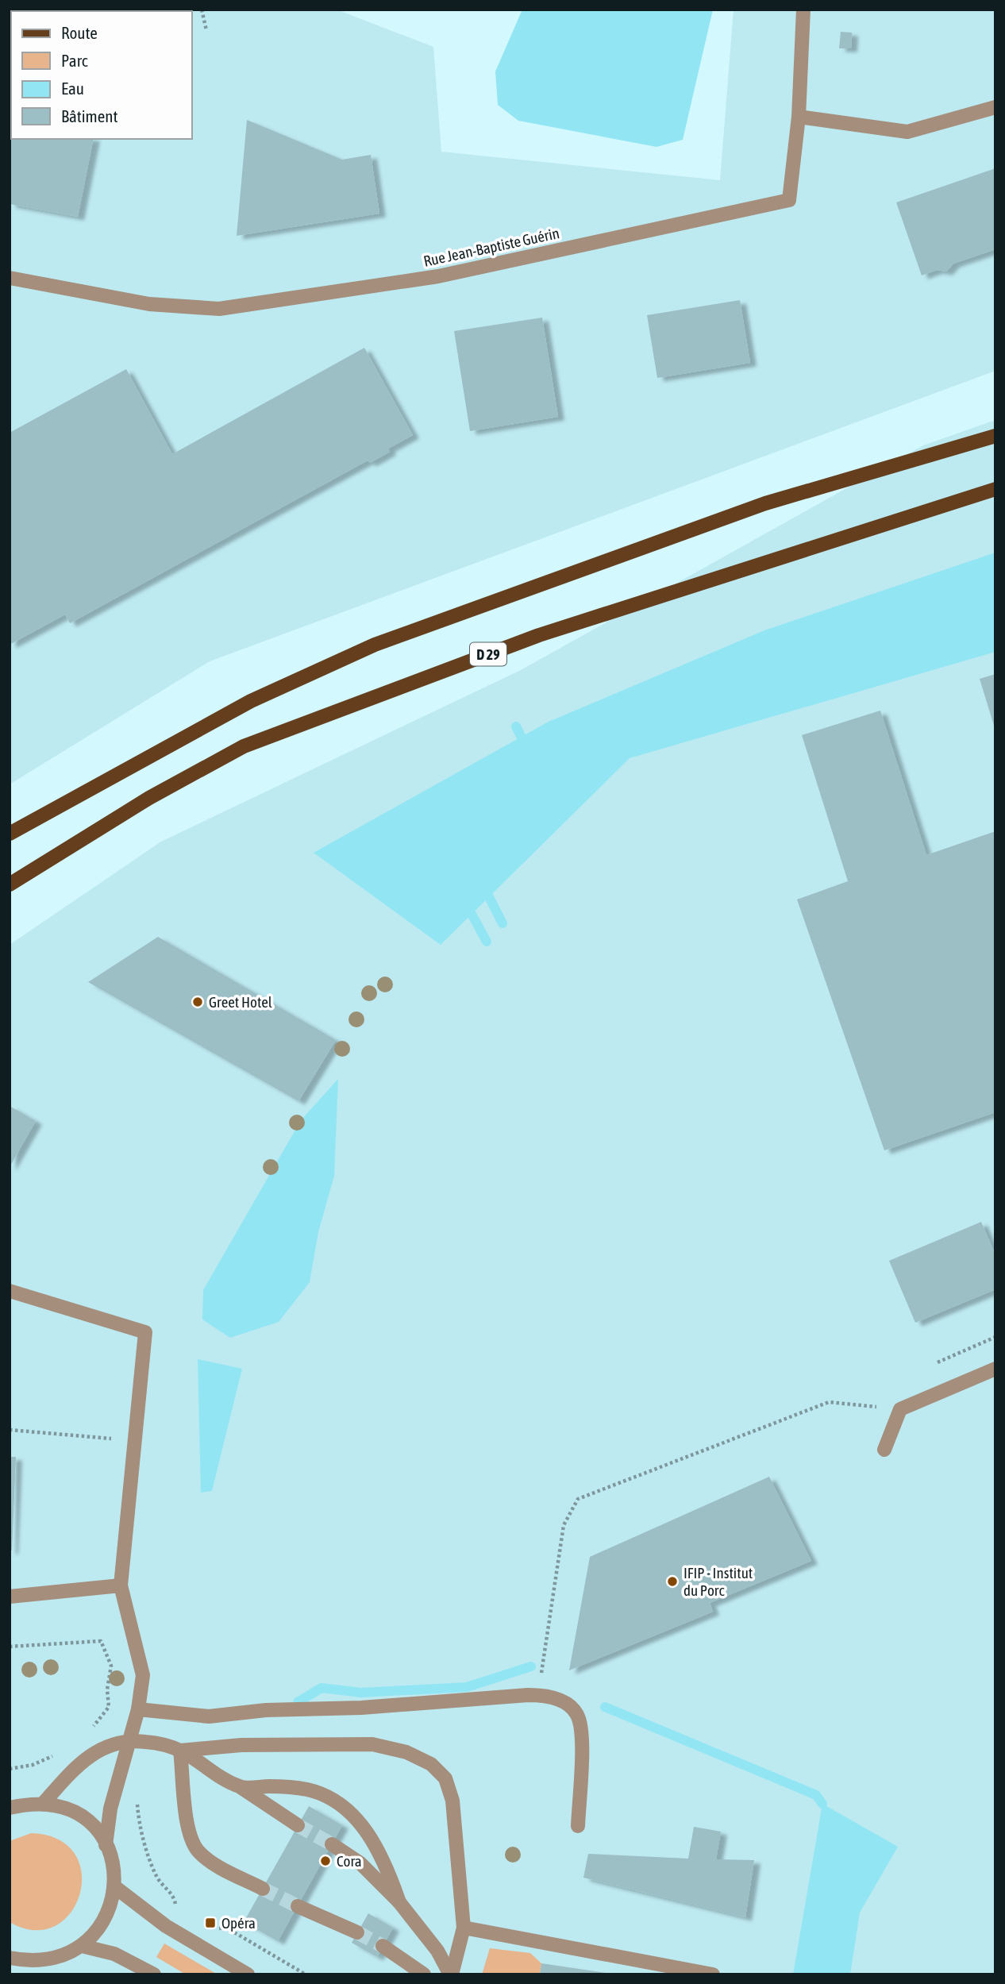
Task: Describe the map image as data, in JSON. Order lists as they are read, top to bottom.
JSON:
{
  "streets": {
    "main road": ["D 29"],
    "street": ["Rue Jean-Baptiste Guérin"]
  },
  "places": {
    "other": ["Greet Hotel", "IFIP - Institut du Porc", "Cora"],
    "transit": ["Opéra"]
  },
  "legend": [
    "Route",
    "Parc",
    "Eau",
    "Bâtiment"
  ]
}
